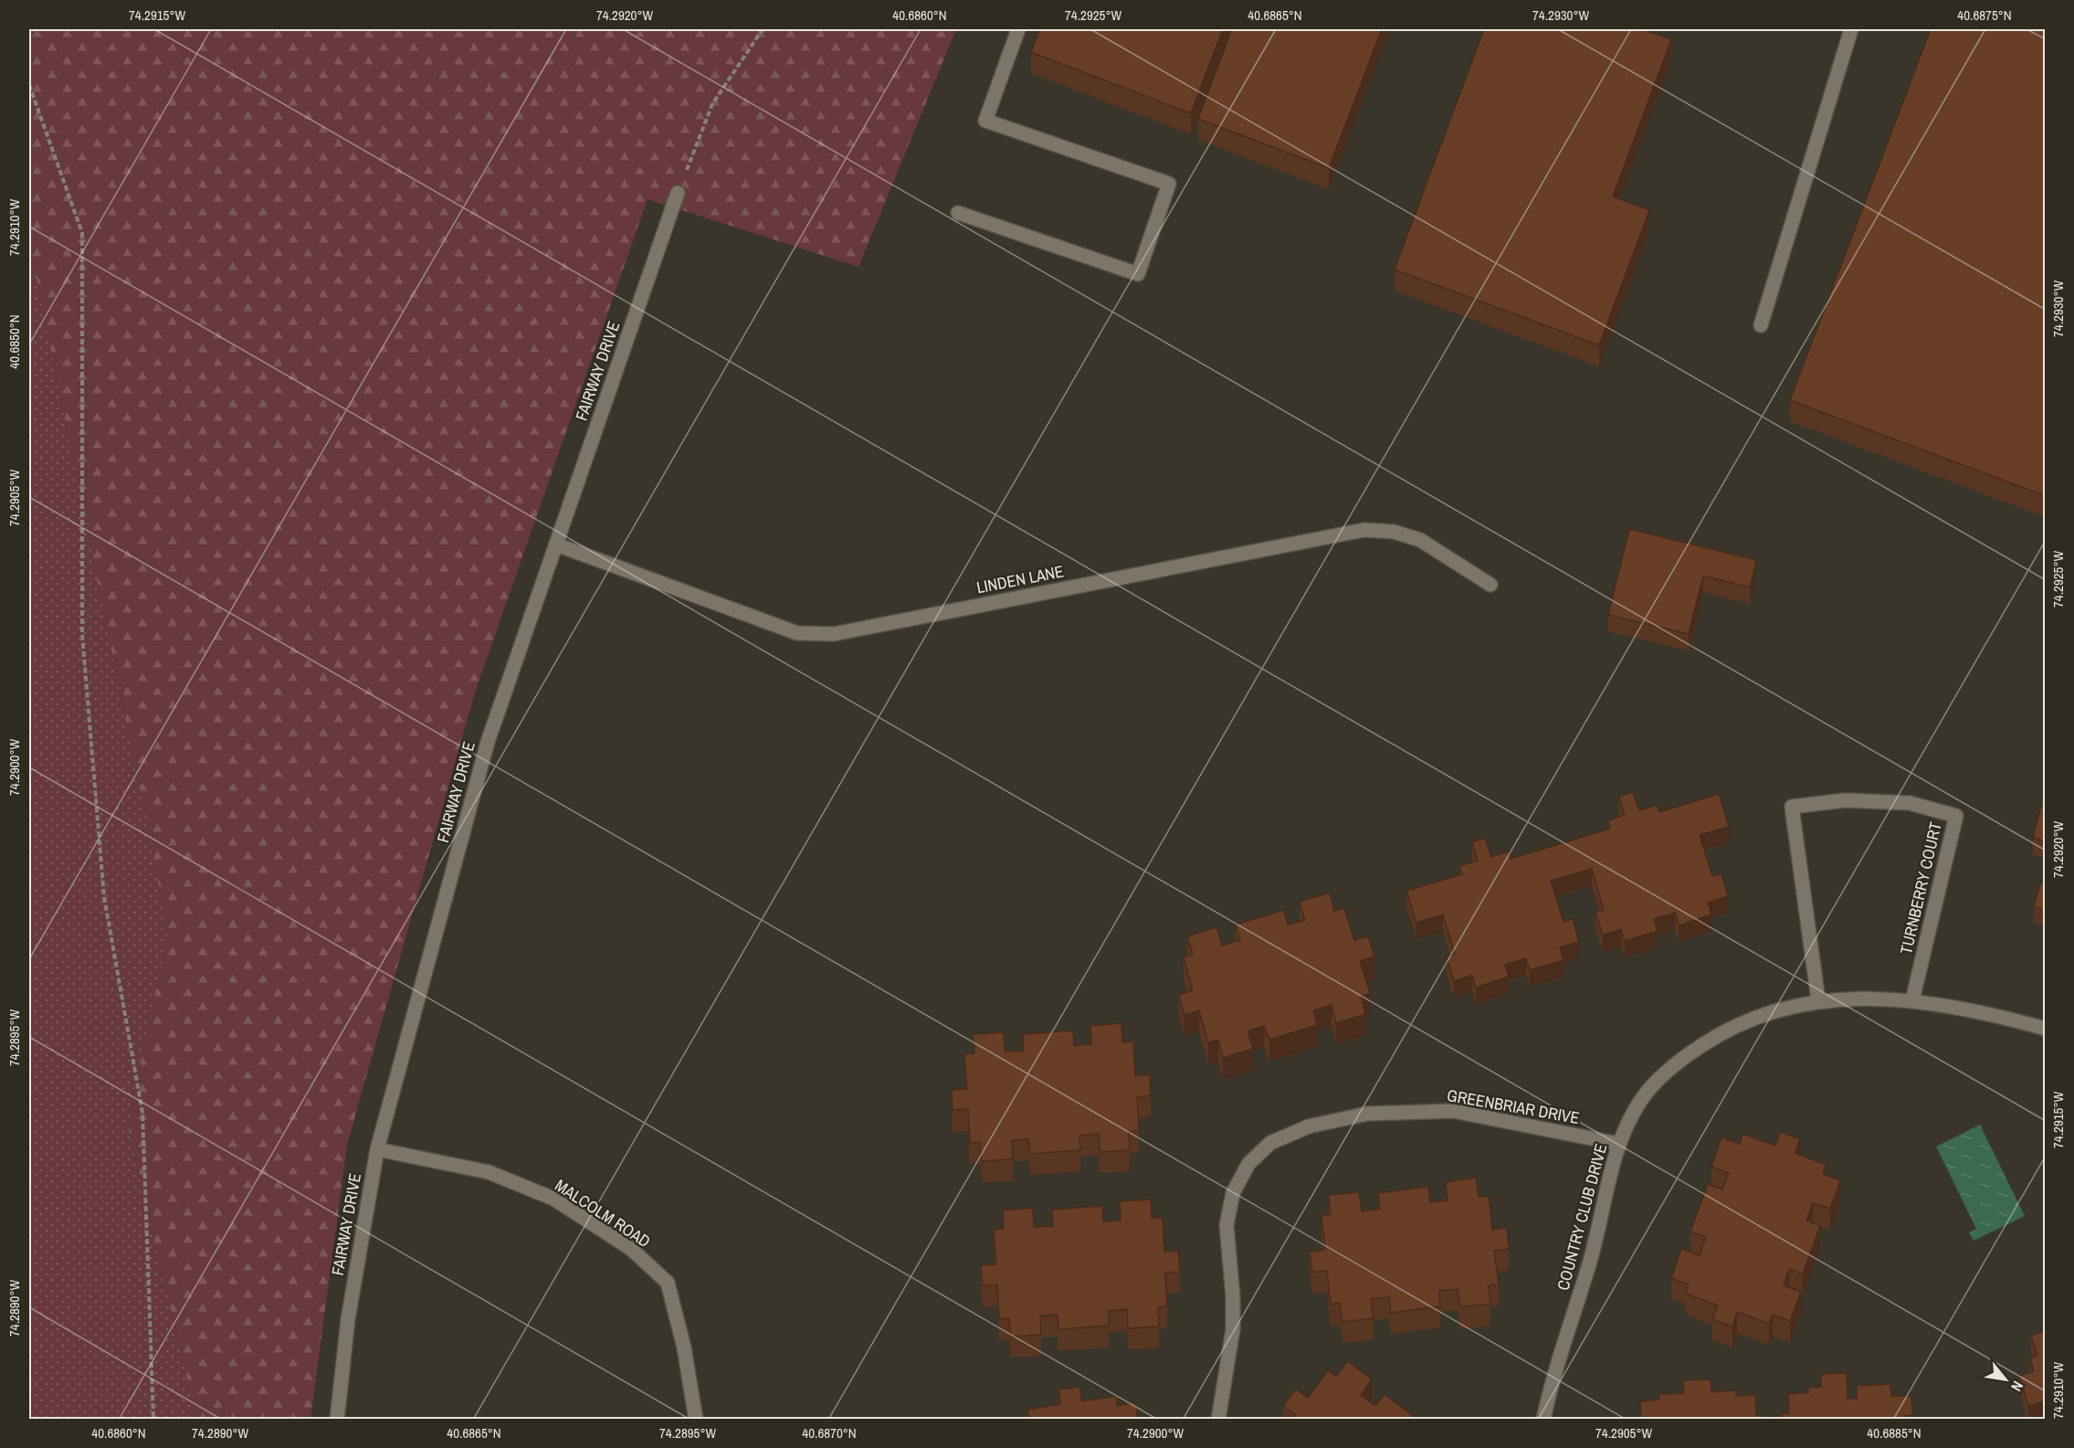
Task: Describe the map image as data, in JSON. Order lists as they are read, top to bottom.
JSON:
{
  "streets": {
    "street": [
      "FAIRWAY DRIVE",
      "LINDEN LANE",
      "TURNBERRY COURT",
      "GREENBRIAR DRIVE",
      "MALCOLM ROAD",
      "COUNTRY CLUB DRIVE"
    ]
  },
  "crossings": [
    ["FAIRWAY DRIVE", "LINDEN LANE"],
    ["FAIRWAY DRIVE", "MALCOLM ROAD"],
    ["TURNBERRY COURT", "COUNTRY CLUB DRIVE"],
    ["GREENBRIAR DRIVE", "COUNTRY CLUB DRIVE"]
  ],
  "north": "bottom right",
  "coordinates": [
    "74.2915°W",
    "74.2920°W",
    "40.6860°N",
    "74.2925°W",
    "40.6865°N",
    "74.2930°W",
    "40.6875°N",
    "74.2910°W",
    "40.6850°N",
    "74.2905°W",
    "74.2900°W",
    "74.2895°W",
    "74.2890°W",
    "40.6870°N",
    "40.6885°N"
  ]
}
